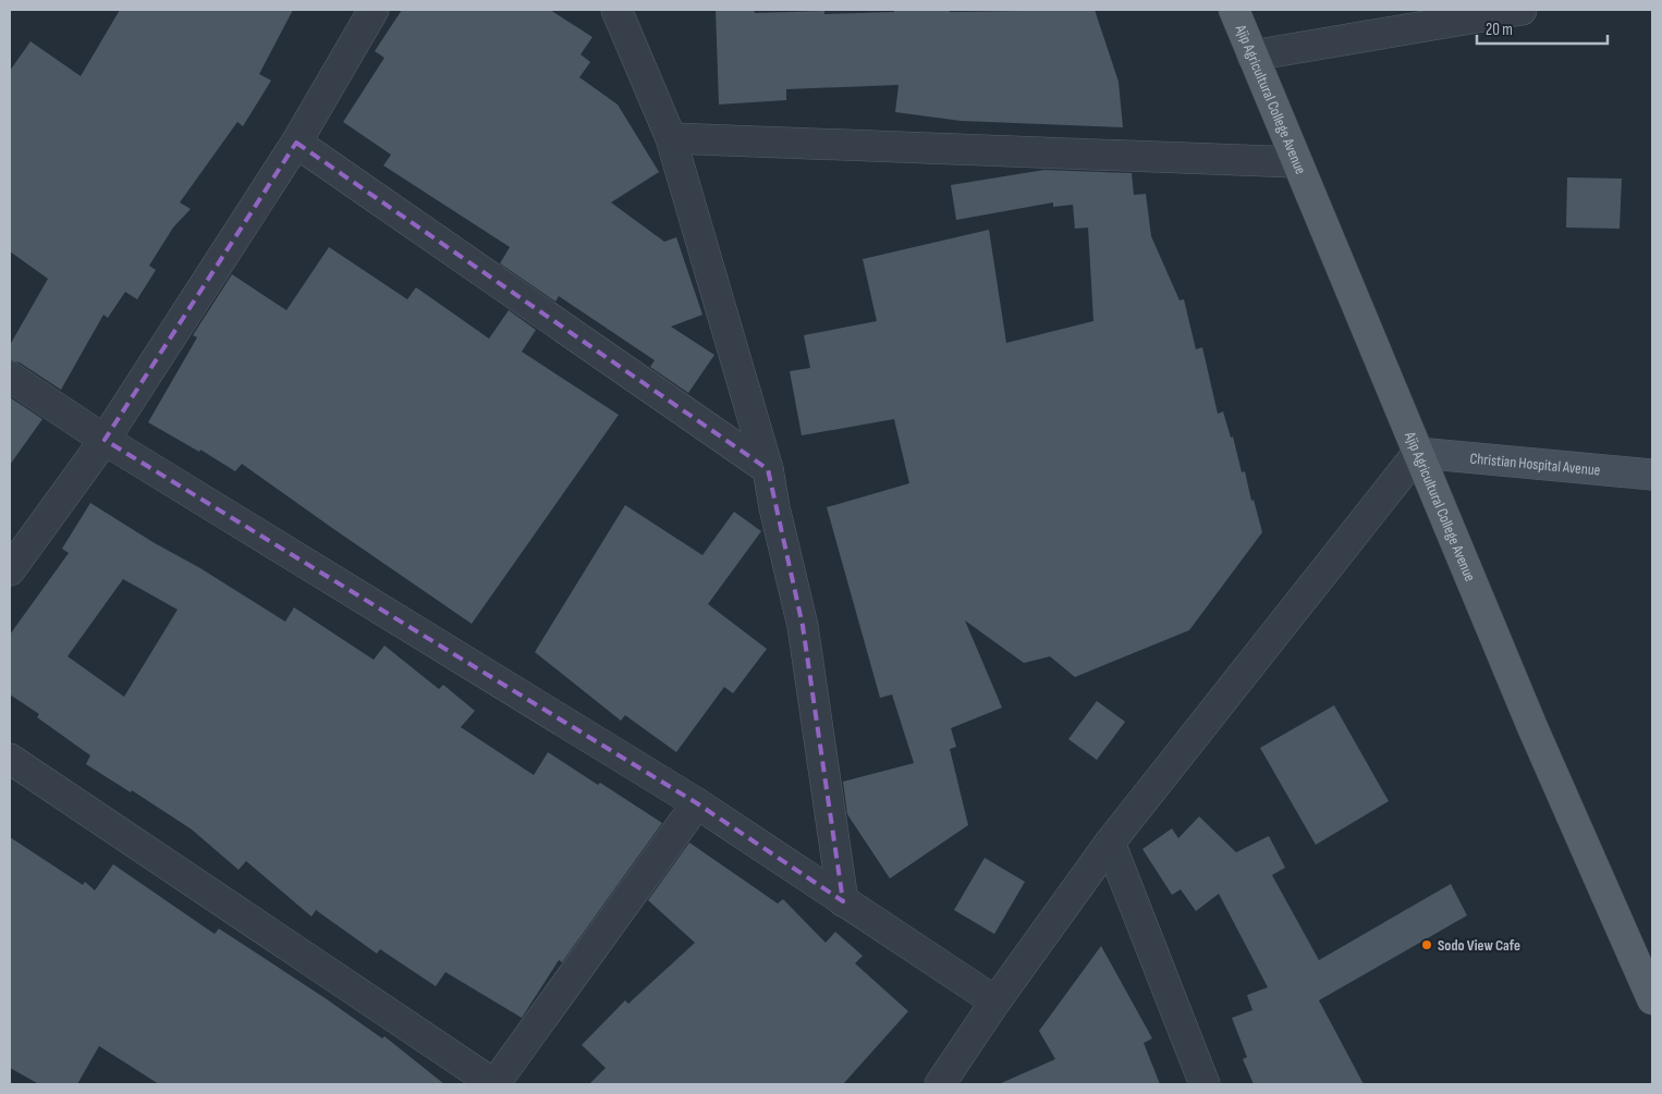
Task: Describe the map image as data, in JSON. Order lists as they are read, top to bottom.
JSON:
{
  "streets": {
    "main road": ["Ajip Agricultural College Avenue", "Christian Hospital Avenue"]
  },
  "crossings": [
    ["Ajip Agricultural College Avenue", "Christian Hospital Avenue"]
  ],
  "places": ["Sodo View Cafe"],
  "scale_bar": "20 m"
}
